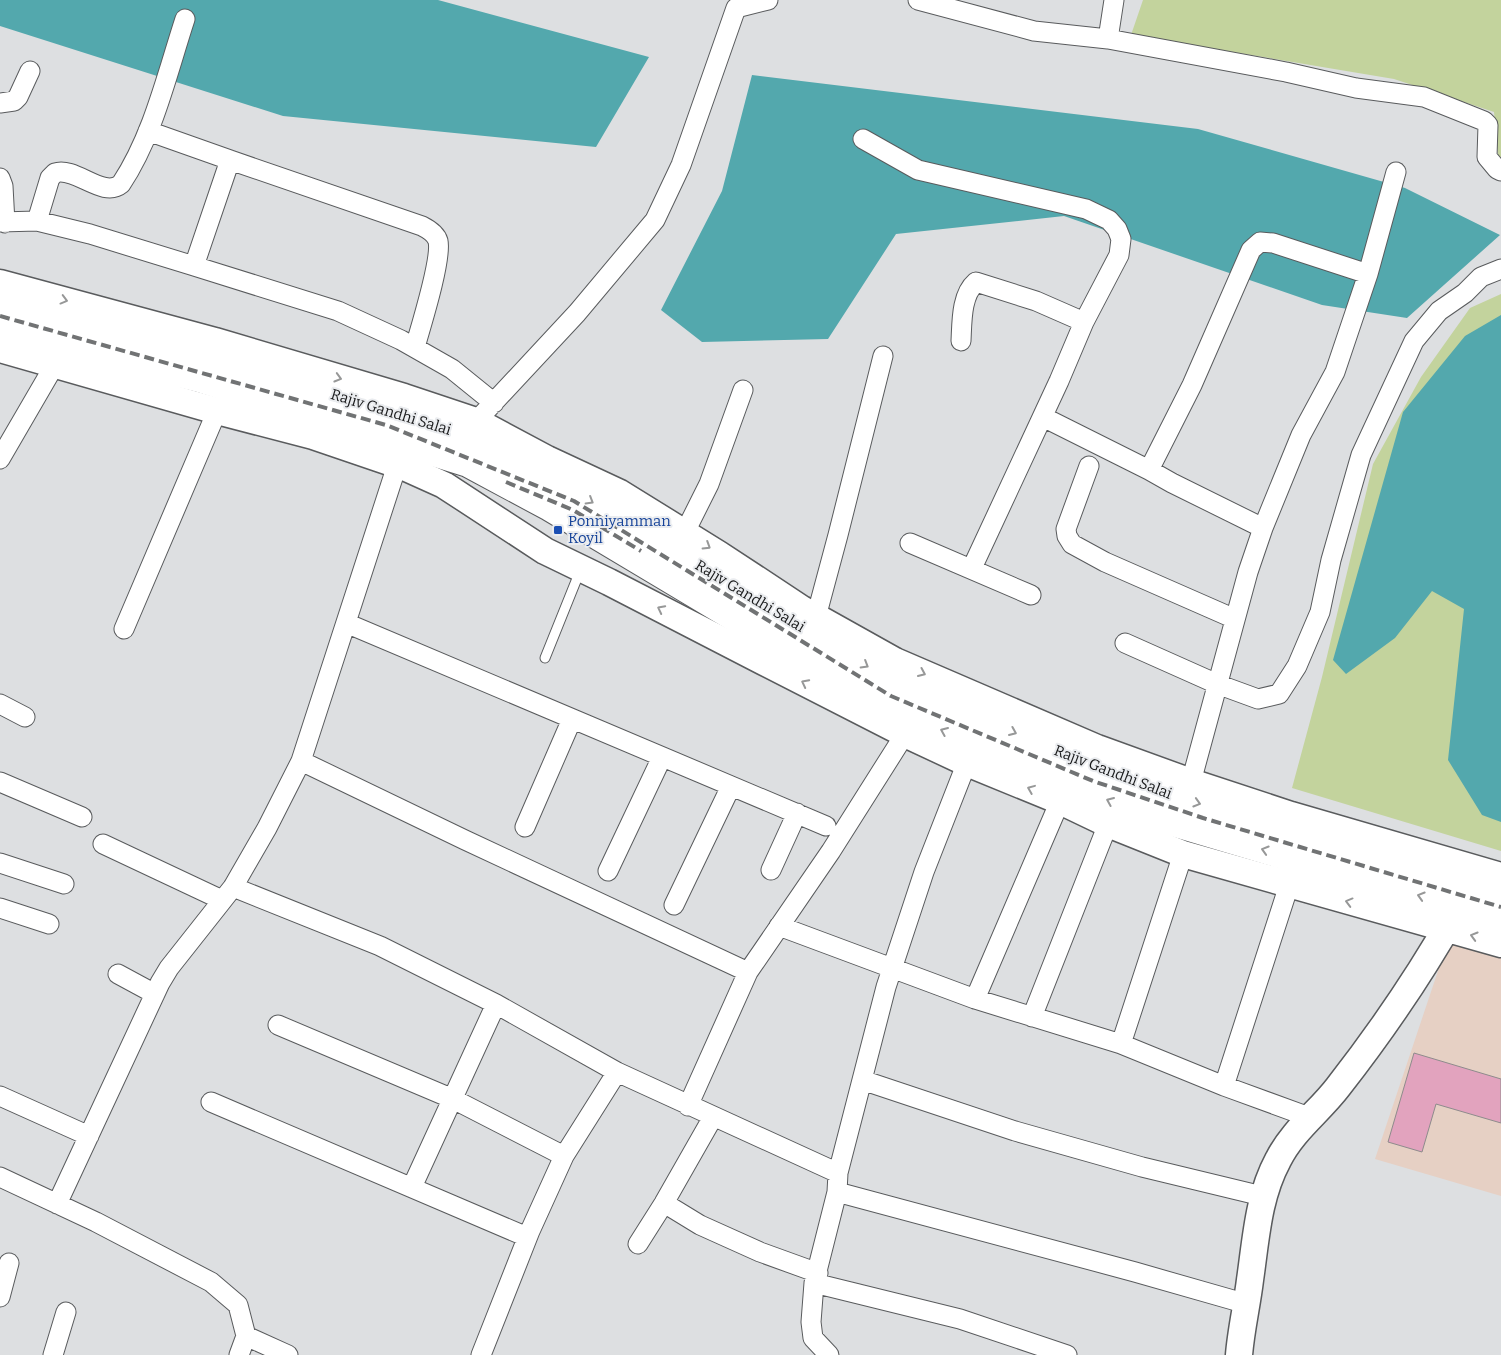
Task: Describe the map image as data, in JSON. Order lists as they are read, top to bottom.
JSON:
{
  "streets": {
    "main road": ["Rajiv Gandhi Salai"]
  },
  "places": {
    "transit": ["Ponniyamman Koyil"]
  }
}
